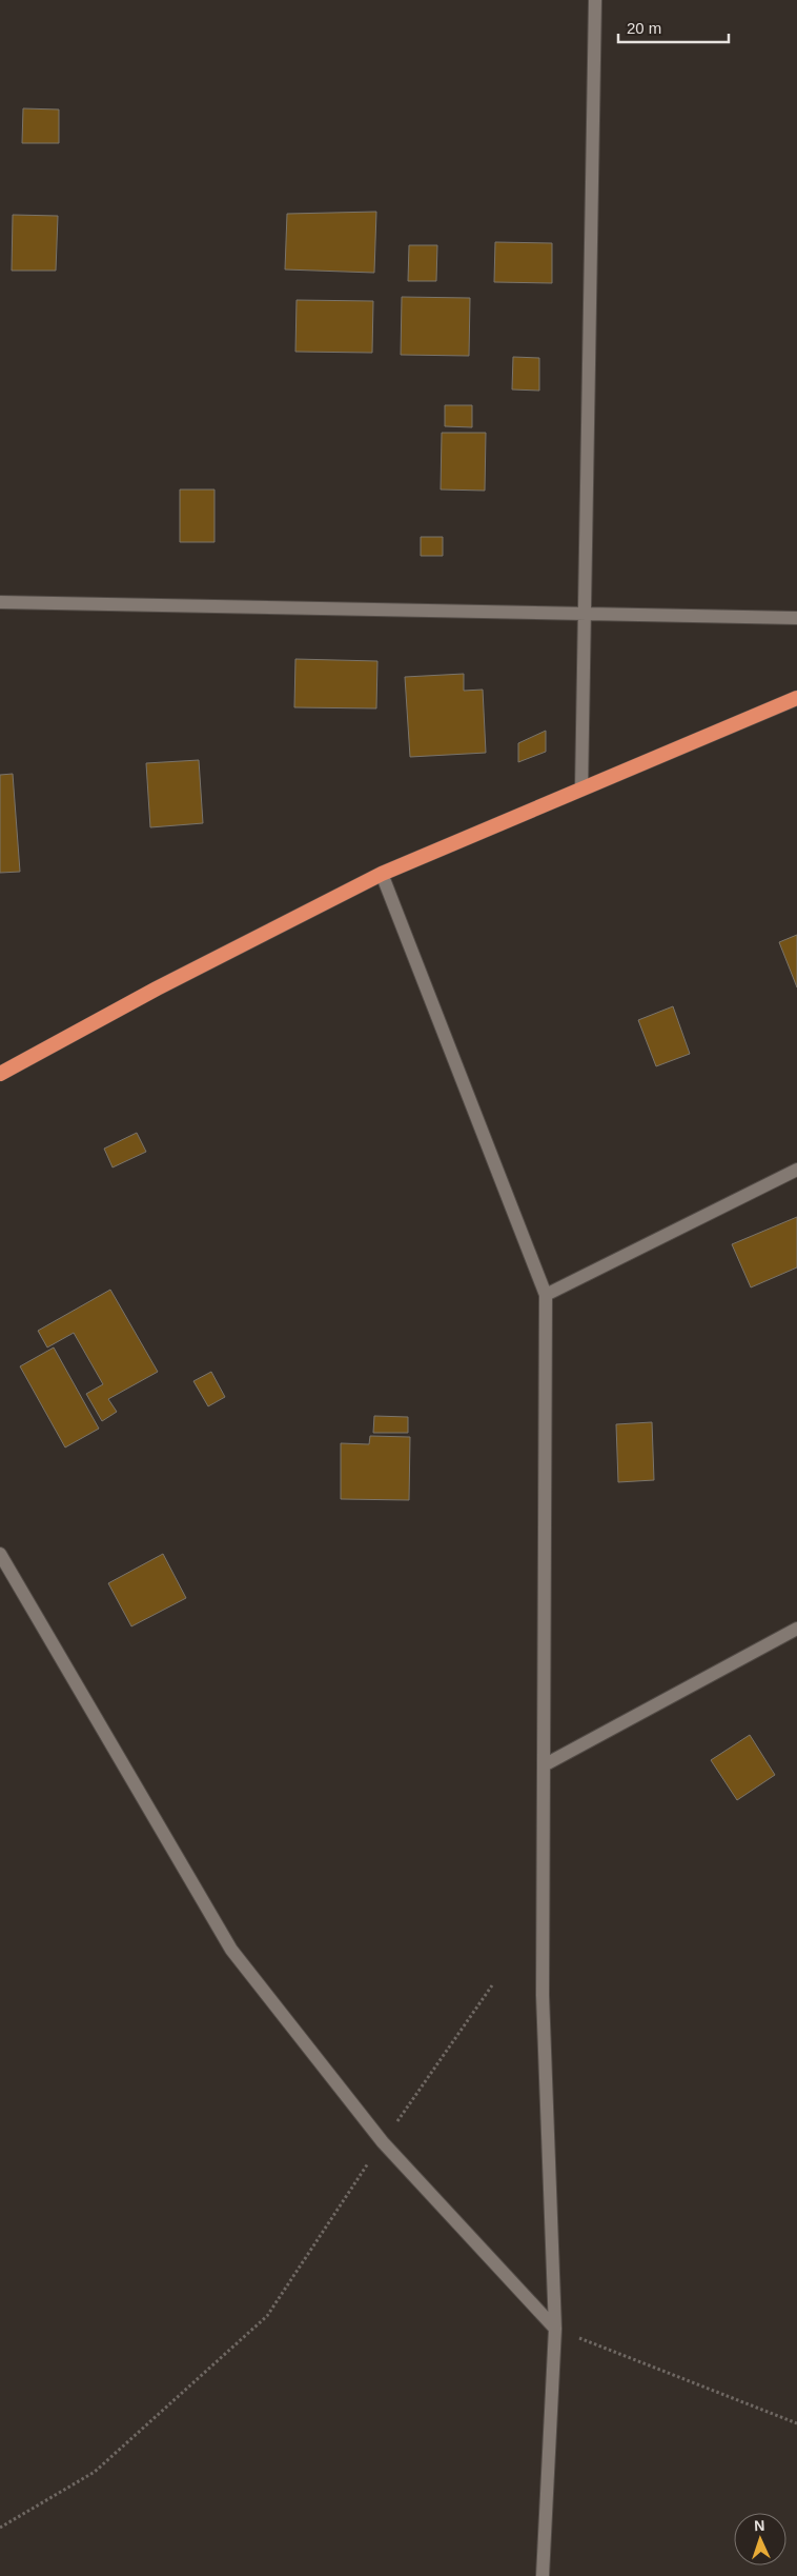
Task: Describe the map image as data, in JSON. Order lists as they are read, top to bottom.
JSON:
{
  "scale_bar": "20 m",
  "north": "top"
}
